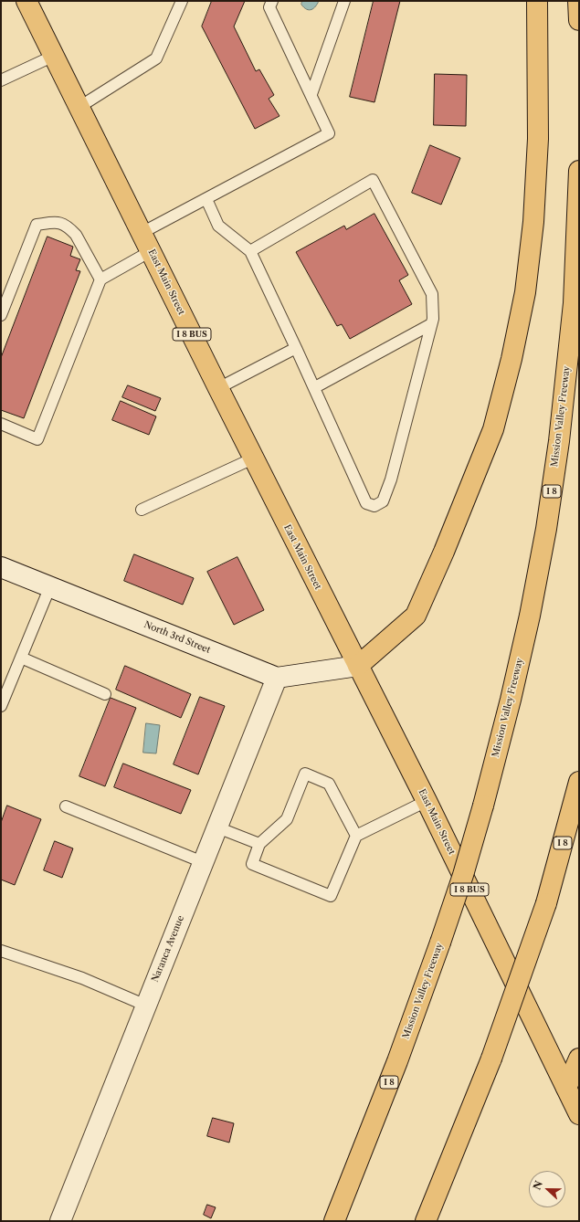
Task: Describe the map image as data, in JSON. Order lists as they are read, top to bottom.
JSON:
{
  "streets": {
    "main road": [
      "East Main Street",
      "I 8 BUS",
      "Mission Valley Freeway",
      "I 8"
    ],
    "street": ["North 3rd Street", "Naranca Avenue"]
  },
  "crossings": [
    ["North 3rd Street", "Naranca Avenue"]
  ],
  "north": "left"
}
